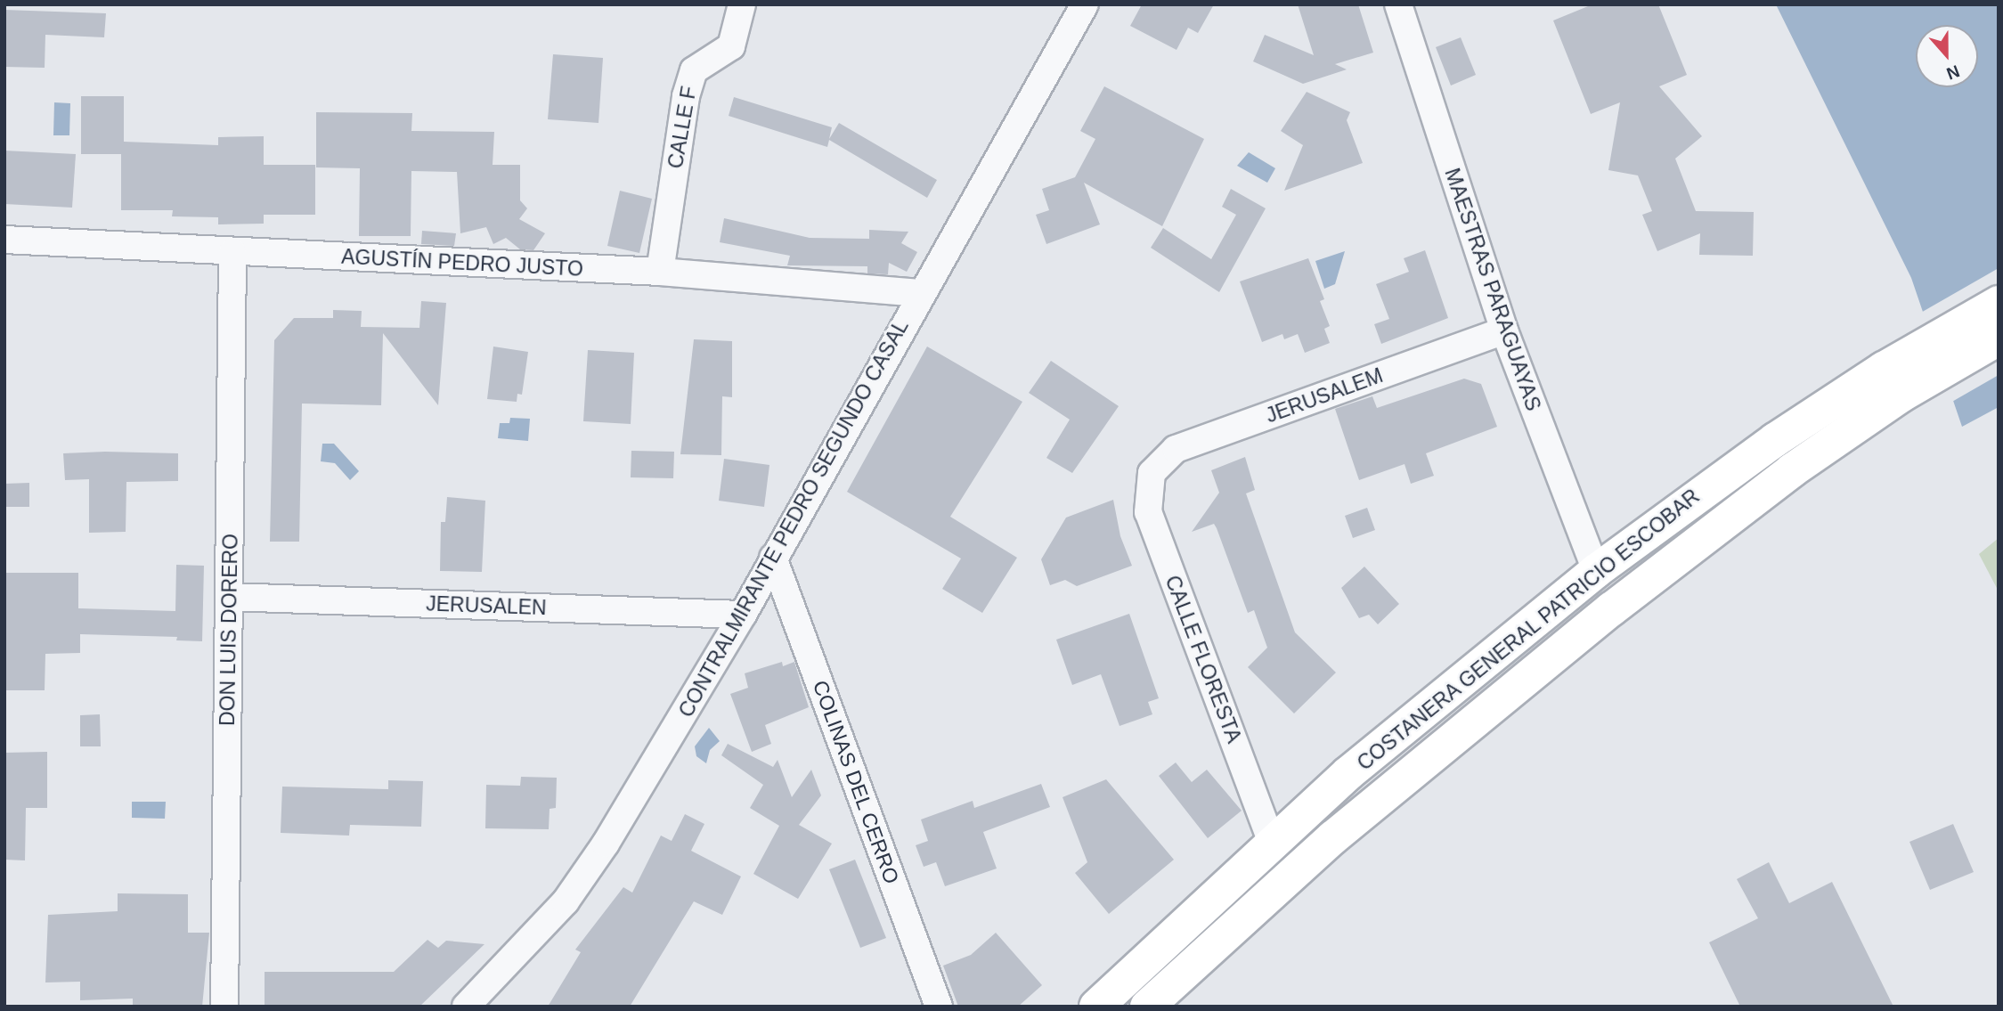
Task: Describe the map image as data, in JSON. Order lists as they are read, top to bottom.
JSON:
{
  "streets": {
    "highway": ["COSTANERA GENERAL PATRICIO ESCOBAR"],
    "street": [
      "CALLE F",
      "AGUSTÍN PEDRO JUSTO",
      "MAESTRAS PARAGUAYAS",
      "JERUSALEM",
      "CONTRALMIRANTE PEDRO SEGUNDO CASAL",
      "JERUSALEN",
      "DON LUIS DORERO",
      "CALLE FLORESTA",
      "COLINAS DEL CERRO"
    ]
  },
  "crossings": [
    ["CALLE F", "AGUSTÍN PEDRO JUSTO"],
    ["AGUSTÍN PEDRO JUSTO", "CONTRALMIRANTE PEDRO SEGUNDO CASAL"],
    ["AGUSTÍN PEDRO JUSTO", "DON LUIS DORERO"],
    ["MAESTRAS PARAGUAYAS", "JERUSALEM"],
    ["MAESTRAS PARAGUAYAS", "COSTANERA GENERAL PATRICIO ESCOBAR"],
    ["JERUSALEM", "CALLE FLORESTA"],
    ["CONTRALMIRANTE PEDRO SEGUNDO CASAL", "JERUSALEN"],
    ["CONTRALMIRANTE PEDRO SEGUNDO CASAL", "COLINAS DEL CERRO"],
    ["JERUSALEN", "DON LUIS DORERO"],
    ["COSTANERA GENERAL PATRICIO ESCOBAR", "CALLE FLORESTA"]
  ],
  "north": "bottom"
}
